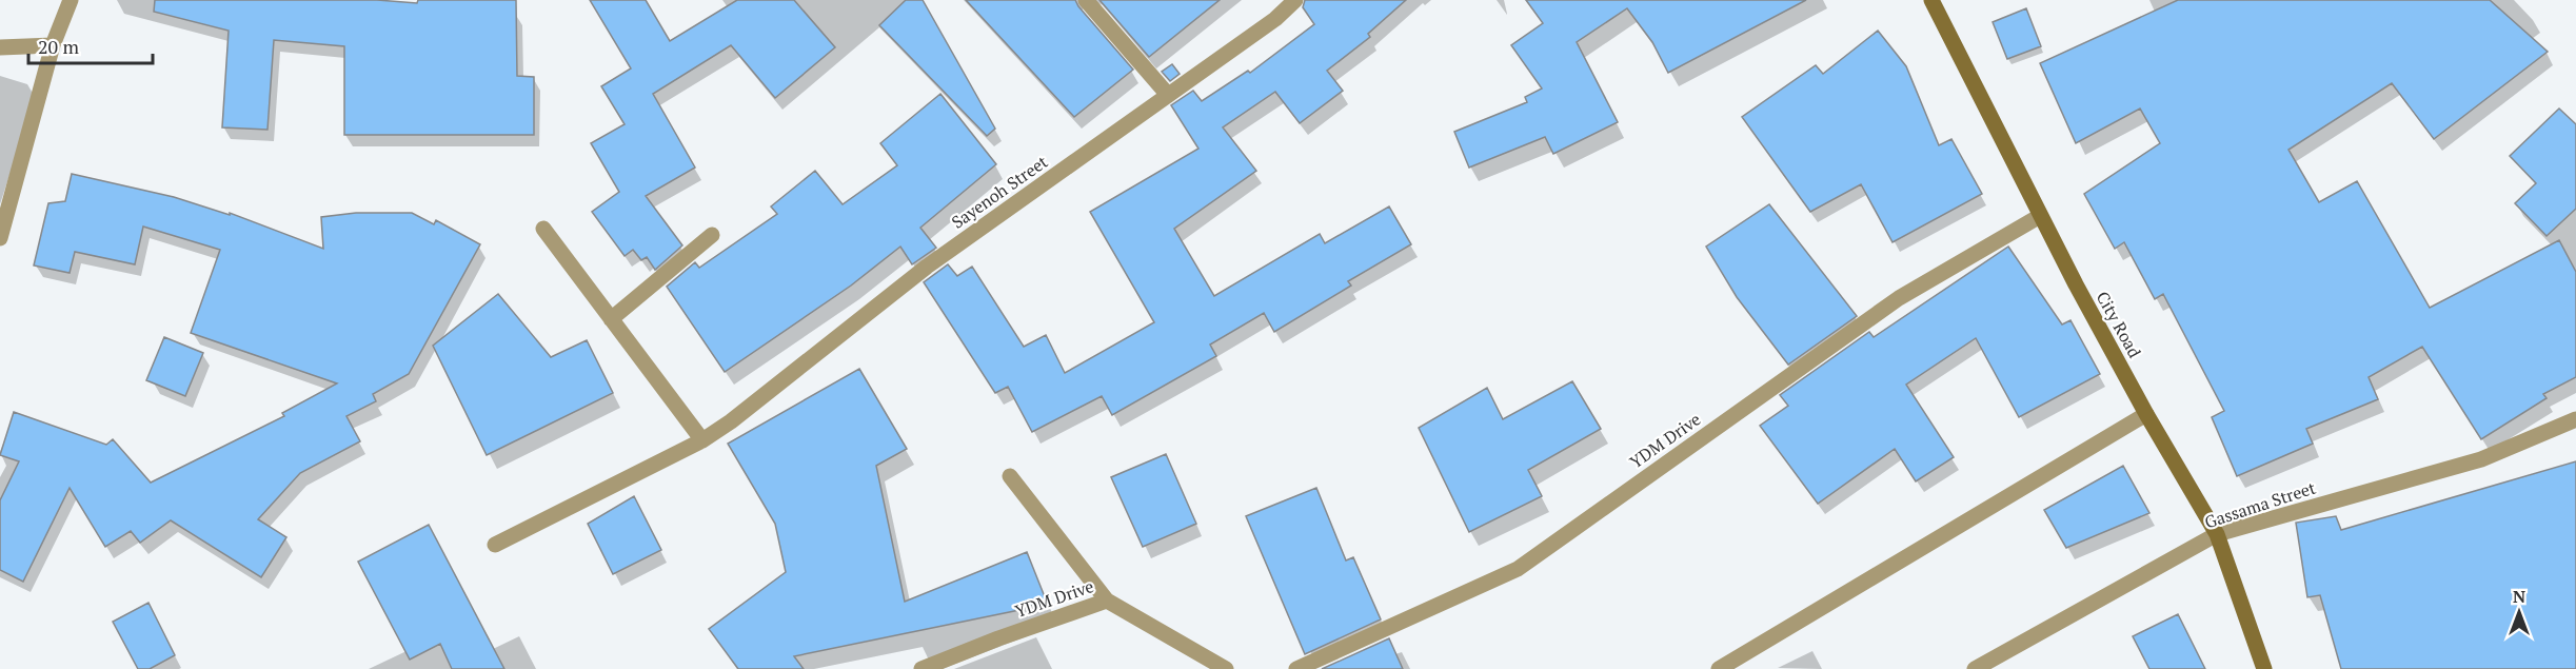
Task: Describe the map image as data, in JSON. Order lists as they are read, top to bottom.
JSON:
{
  "streets": {
    "main road": ["City Road"],
    "street": ["Sayenoh Street", "YDM Drive", "Gassama Street"]
  },
  "crossings": [
    ["City Road", "YDM Drive"],
    ["City Road", "Gassama Street"]
  ],
  "scale_bar": "20 m",
  "north": "top"
}
